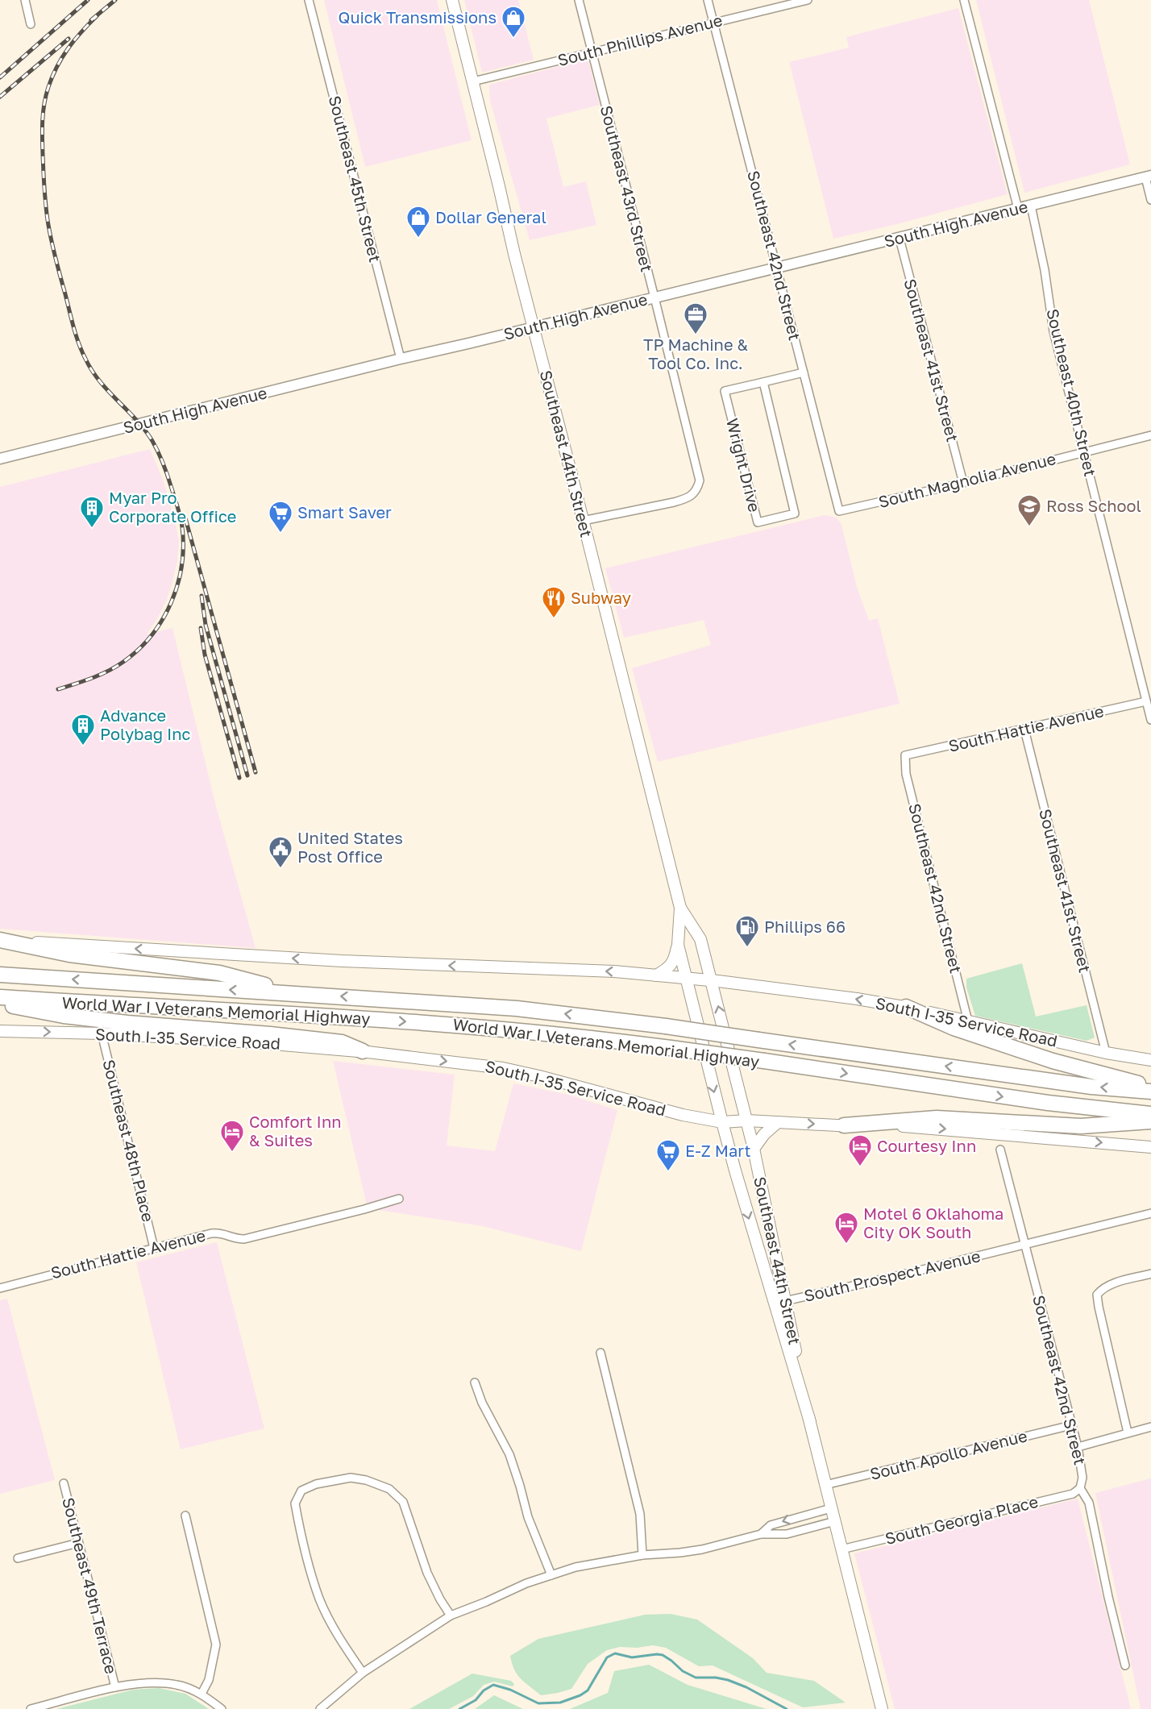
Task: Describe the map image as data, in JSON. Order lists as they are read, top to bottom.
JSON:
{
  "streets": {
    "highway": ["World War I Veterans Memorial Highway"],
    "main road": ["Southeast 44th Street", "South I-35 Service Road"],
    "street": [
      "South Phillips Avenue",
      "Southeast 45th Street",
      "Southeast 43rd Street",
      "South High Avenue",
      "Southeast 42nd Street",
      "Southeast 41st Street",
      "Southeast 40th Street",
      "Wright Drive",
      "South Magnolia Avenue",
      "South Hattie Avenue",
      "Southeast 48th Place",
      "South Prospect Avenue",
      "South Apollo Avenue",
      "South Georgia Place",
      "Southeast 49th Terrace"
    ]
  },
  "crossings": [
    ["South Phillips Avenue", "Southeast 43rd Street"],
    ["South Phillips Avenue", "Southeast 42nd Street"],
    ["South Phillips Avenue", "Southeast 44th Street"],
    ["Southeast 45th Street", "South High Avenue"],
    ["Southeast 43rd Street", "South High Avenue"],
    ["Southeast 43rd Street", "Southeast 44th Street"],
    ["South High Avenue", "Southeast 42nd Street"],
    ["South High Avenue", "Southeast 41st Street"],
    ["South High Avenue", "Southeast 40th Street"],
    ["South High Avenue", "Southeast 44th Street"],
    ["Southeast 42nd Street", "Wright Drive"],
    ["Southeast 42nd Street", "South Magnolia Avenue"],
    ["Southeast 42nd Street", "South Hattie Avenue"],
    ["Southeast 42nd Street", "South I-35 Service Road"],
    ["Southeast 42nd Street", "South Prospect Avenue"],
    ["Southeast 42nd Street", "South Apollo Avenue"],
    ["Southeast 42nd Street", "South Georgia Place"],
    ["Southeast 41st Street", "South Magnolia Avenue"],
    ["Southeast 41st Street", "South Hattie Avenue"],
    ["Southeast 41st Street", "South I-35 Service Road"],
    ["Southeast 40th Street", "South Magnolia Avenue"],
    ["Southeast 40th Street", "South Hattie Avenue"],
    ["Southeast 44th Street", "South I-35 Service Road"],
    ["Southeast 44th Street", "South Prospect Avenue"],
    ["Southeast 44th Street", "South Apollo Avenue"],
    ["Southeast 44th Street", "South Georgia Place"],
    ["South Hattie Avenue", "Southeast 48th Place"],
    ["South I-35 Service Road", "Southeast 48th Place"]
  ],
  "places": {
    "shop": ["Quick Transmissions", "Dollar General"],
    "office": ["TP Machine & Tool Co. Inc."],
    "school or university": ["Ross School"],
    "building": ["Myar Pro Corporate Office", "Advance Polybag Inc"],
    "supermarket": ["Smart Saver", "E-Z Mart"],
    "restaurant": ["Subway"],
    "public building": ["United States Post Office"],
    "fuel station": ["Phillips 66"],
    "hotel": ["Comfort Inn & Suites", "Courtesy Inn", "Motel 6 Oklahoma City OK South"]
  }
}
